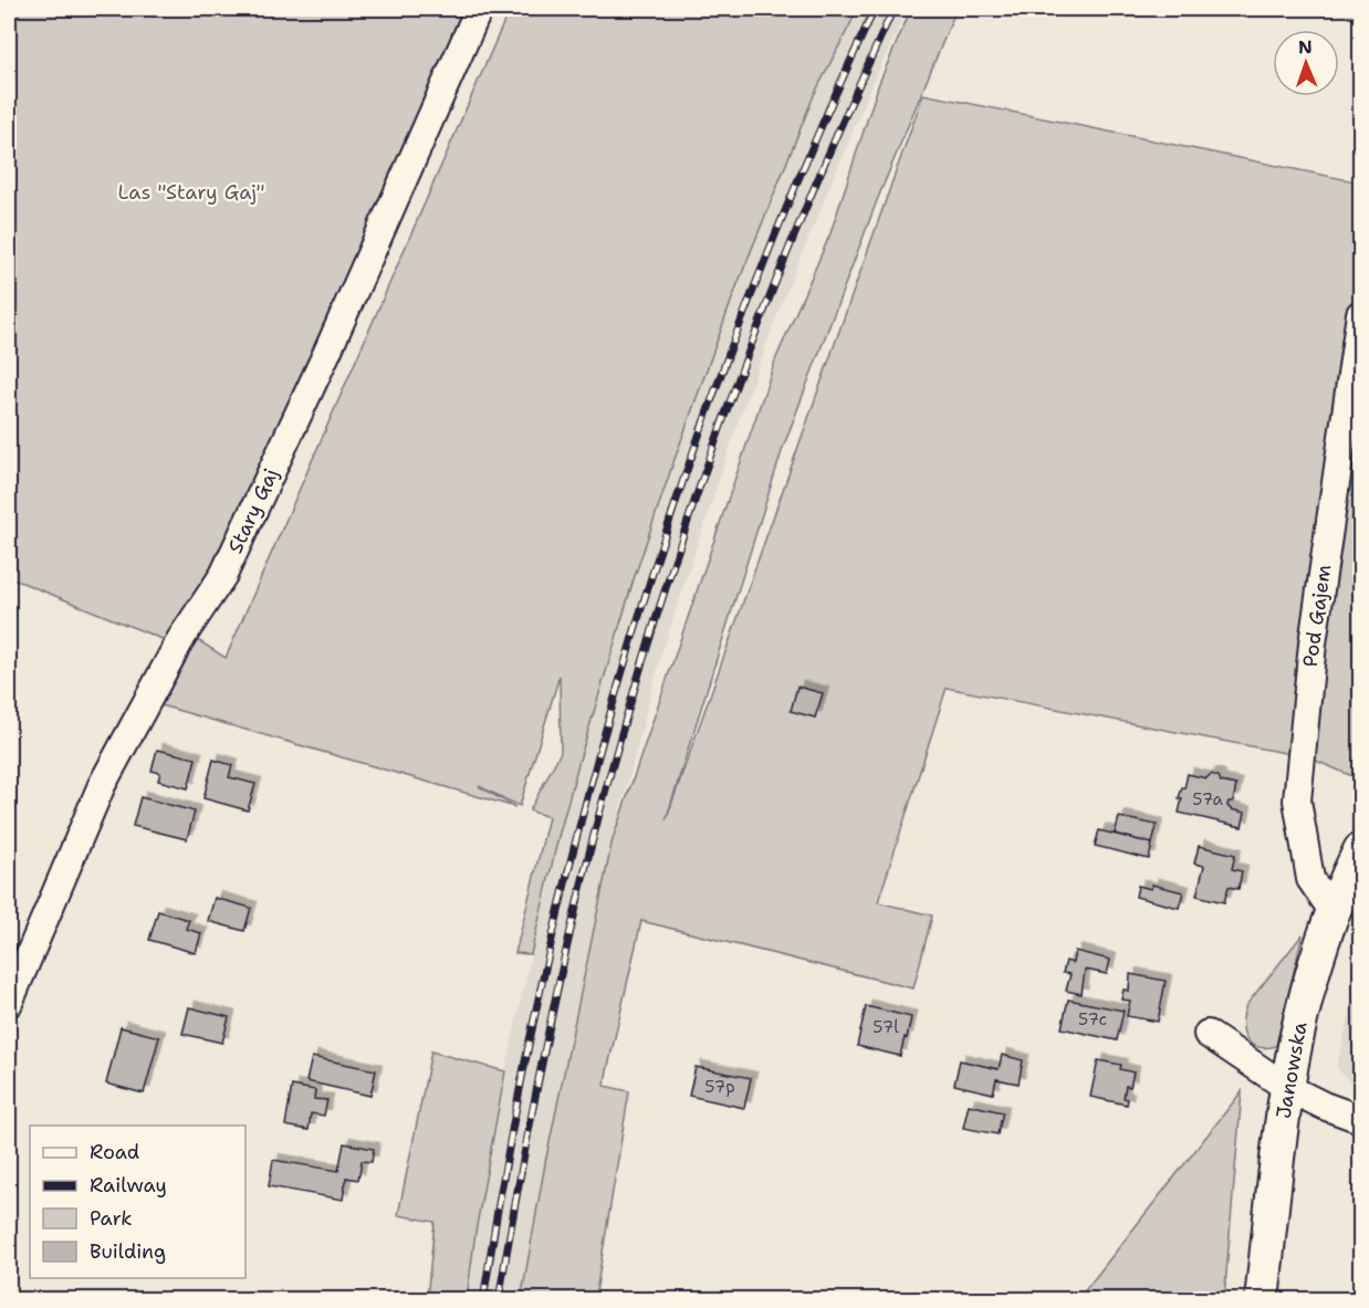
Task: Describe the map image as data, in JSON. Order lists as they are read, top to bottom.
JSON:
{
  "streets": {
    "street": ["Stary Gaj", "Pod Gajem", "Janowska"]
  },
  "crossings": [
    ["Pod Gajem", "Janowska"]
  ],
  "parks": ["Las \"Stary Gaj\""],
  "house_numbers": [
    "57a",
    "57c",
    "57l",
    "57p"
  ],
  "legend": [
    "Road",
    "Railway",
    "Park",
    "Building"
  ],
  "north": "top"
}
